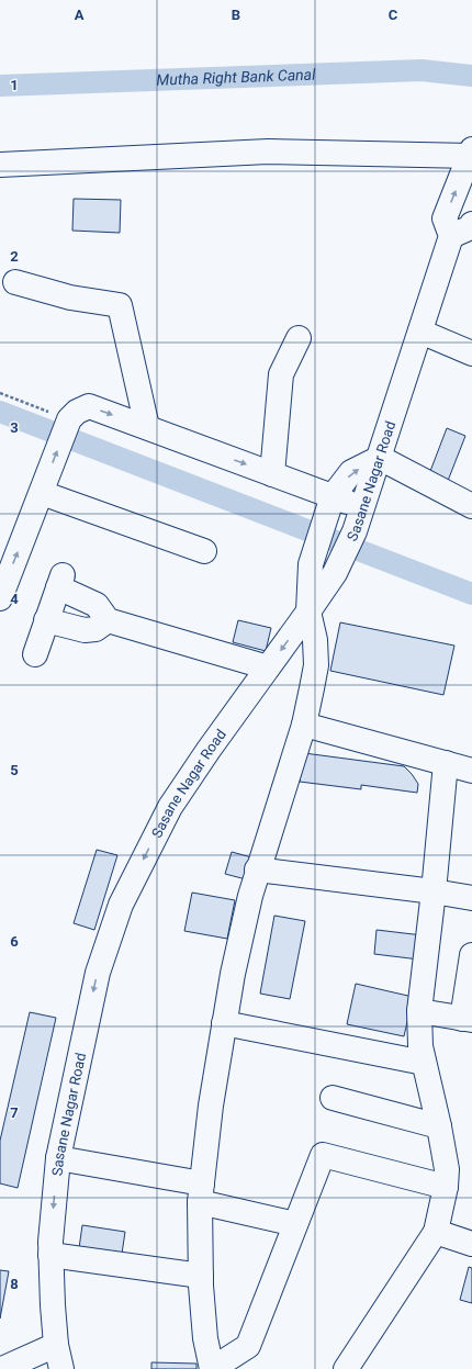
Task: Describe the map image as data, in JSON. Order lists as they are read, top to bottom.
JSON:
{
  "streets": {
    "street": ["Sasane Nagar Road"]
  },
  "water": ["Mutha Right Bank Canal"],
  "grid": {
    "columns": ["A", "B", "C"],
    "rows": [
      "1",
      "2",
      "3",
      "4",
      "5",
      "6",
      "7",
      "8"
    ]
  }
}
